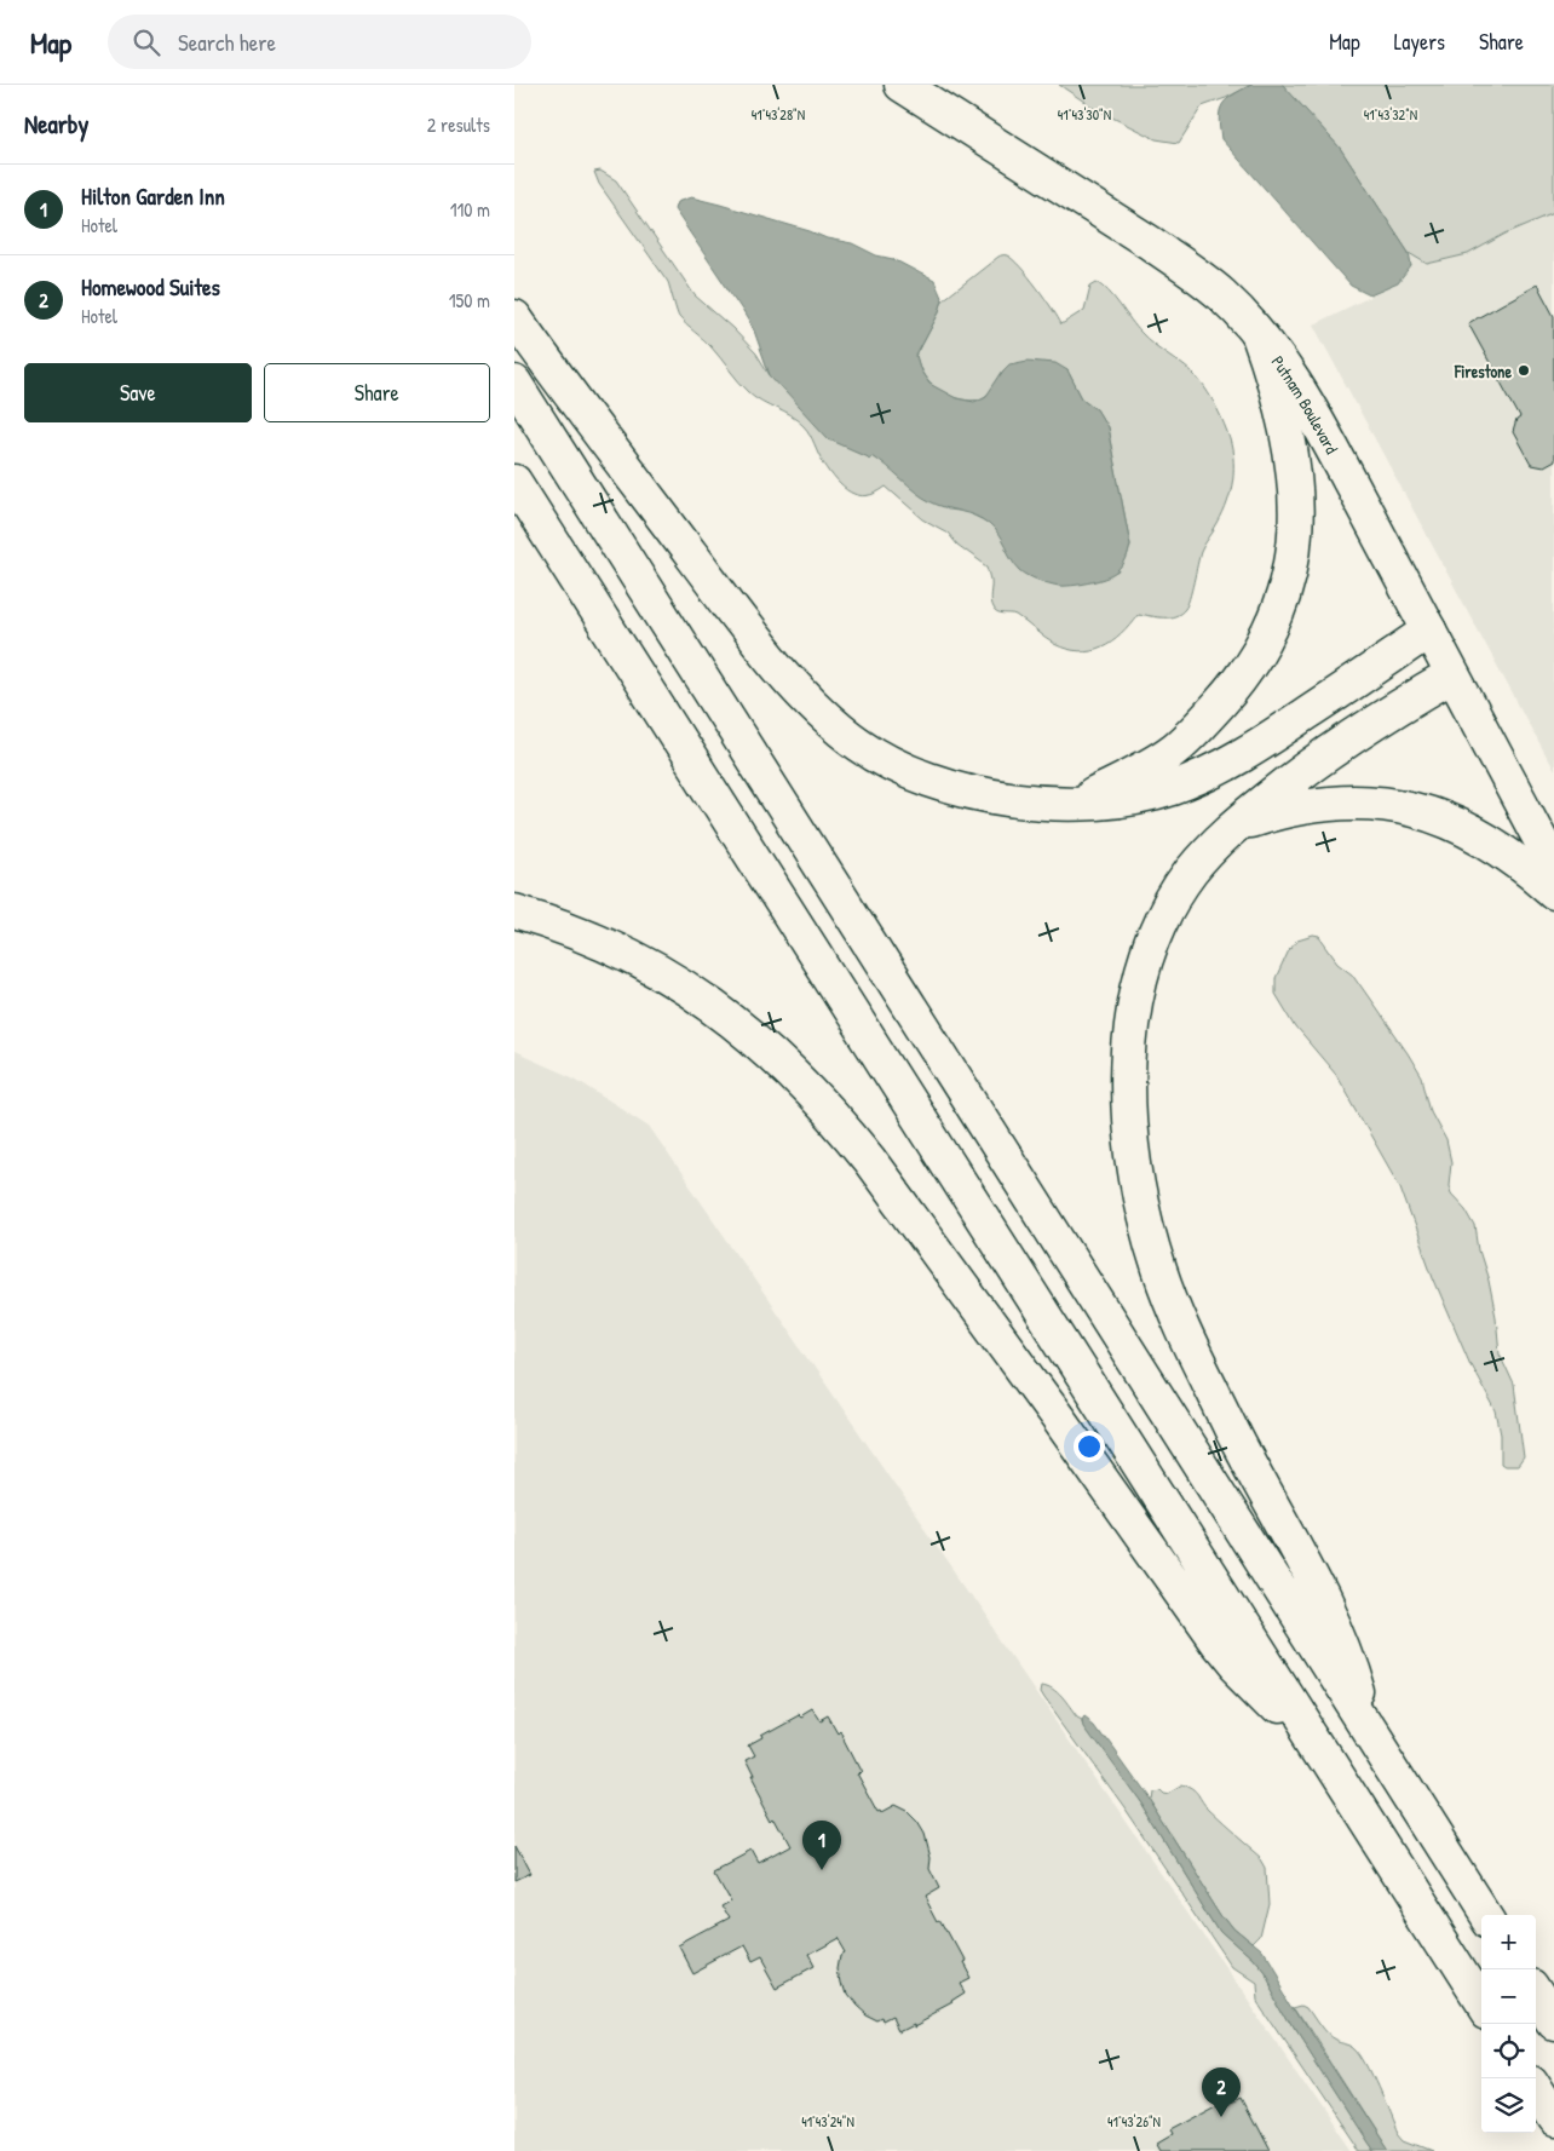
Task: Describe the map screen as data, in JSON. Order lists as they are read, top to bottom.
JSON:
{
  "streets": {
    "main road": ["Putnam Boulevard"]
  },
  "places": ["Firestone"],
  "page": {
    "header": "Map",
    "search": "Search here",
    "nav": ["Map", "Layers", "Share"],
    "heading": ["Nearby", "2 results"],
    "list": [
      {
        "mark": "1",
        "name": "Hilton Garden Inn",
        "note": "Hotel",
        "value": "110 m"
      },
      {
        "mark": "2",
        "name": "Homewood Suites",
        "note": "Hotel",
        "value": "150 m"
      }
    ],
    "buttons": ["Save", "Share"],
    "pins": ["1", "2"],
    "map_buttons": ["+", "−"]
  },
  "coordinates": [
    "41°43'28\"N",
    "41°43'30\"N",
    "41°43'32\"N",
    "41°43'24\"N",
    "41°43'26\"N"
  ]
}
